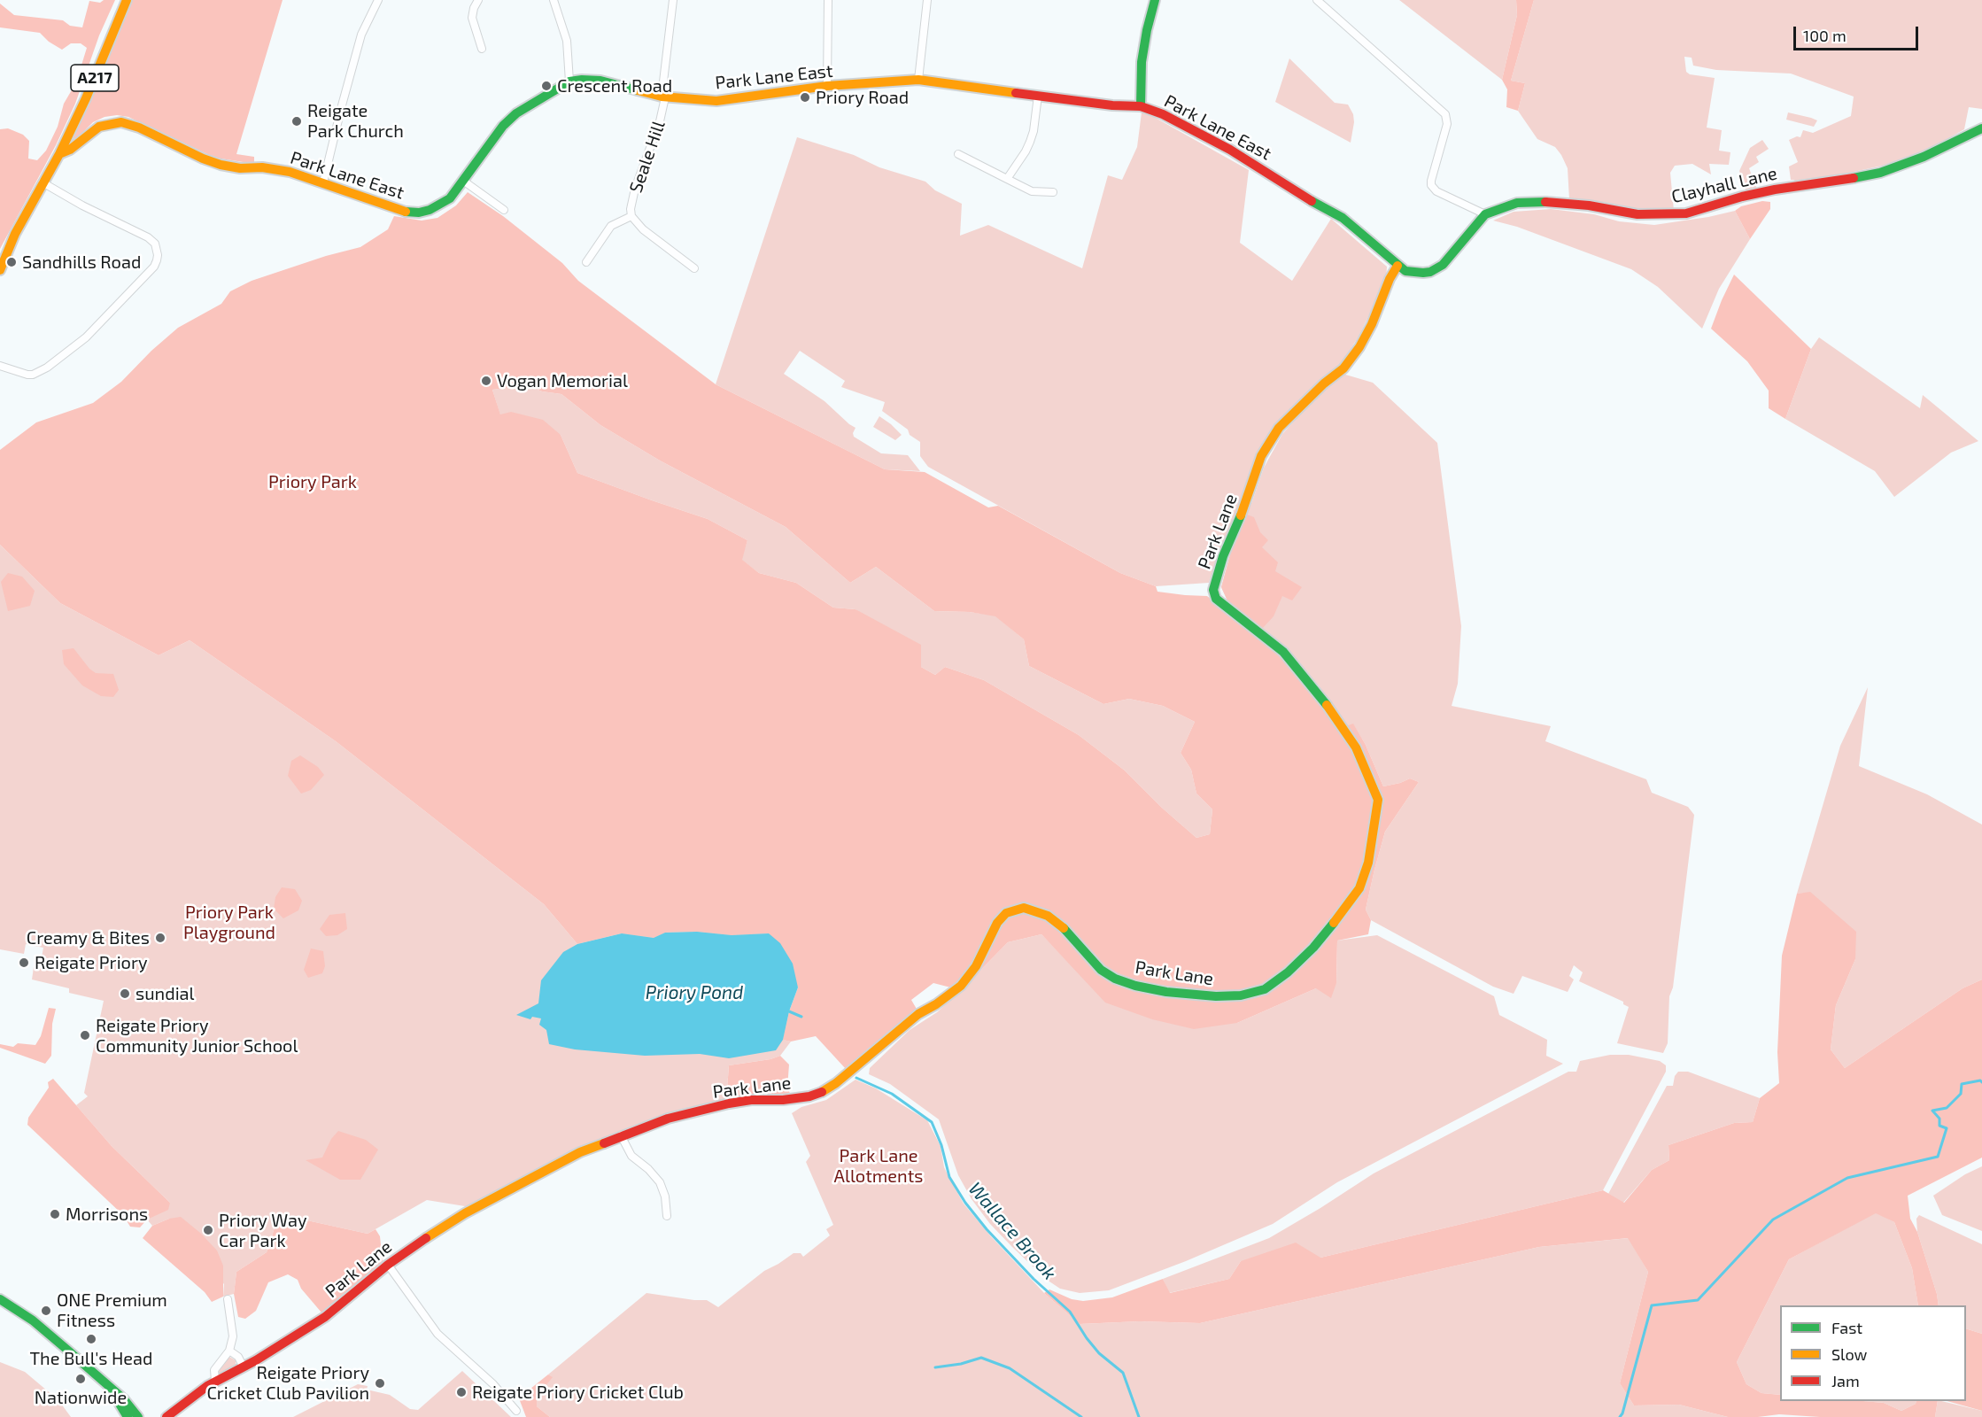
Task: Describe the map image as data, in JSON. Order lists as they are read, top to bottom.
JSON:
{
  "streets": {
    "street": [
      "Park Lane East",
      "A217",
      "Seale Hill",
      "Clayhall Lane",
      "Park Lane"
    ]
  },
  "crossings": [
    ["Park Lane East", "A217"],
    ["Park Lane East", "Seale Hill"],
    ["Park Lane East", "Park Lane"]
  ],
  "water": ["Priory Pond", "Wallace Brook"],
  "parks": ["Priory Park", "Priory Park Playground", "Park Lane Allotments"],
  "places": [
    "Crescent Road",
    "Priory Road",
    "Reigate Park Church",
    "Sandhills Road",
    "Vogan Memorial",
    "Creamy & Bites",
    "Reigate Priory",
    "sundial",
    "Reigate Priory Community Junior School",
    "Morrisons",
    "Priory Way Car Park",
    "ONE Premium Fitness",
    "The Bull's Head",
    "Nationwide",
    "Reigate Priory Cricket Club Pavilion",
    "Reigate Priory Cricket Club"
  ],
  "legend": ["Fast", "Slow", "Jam"],
  "scale_bar": "100 m"
}
